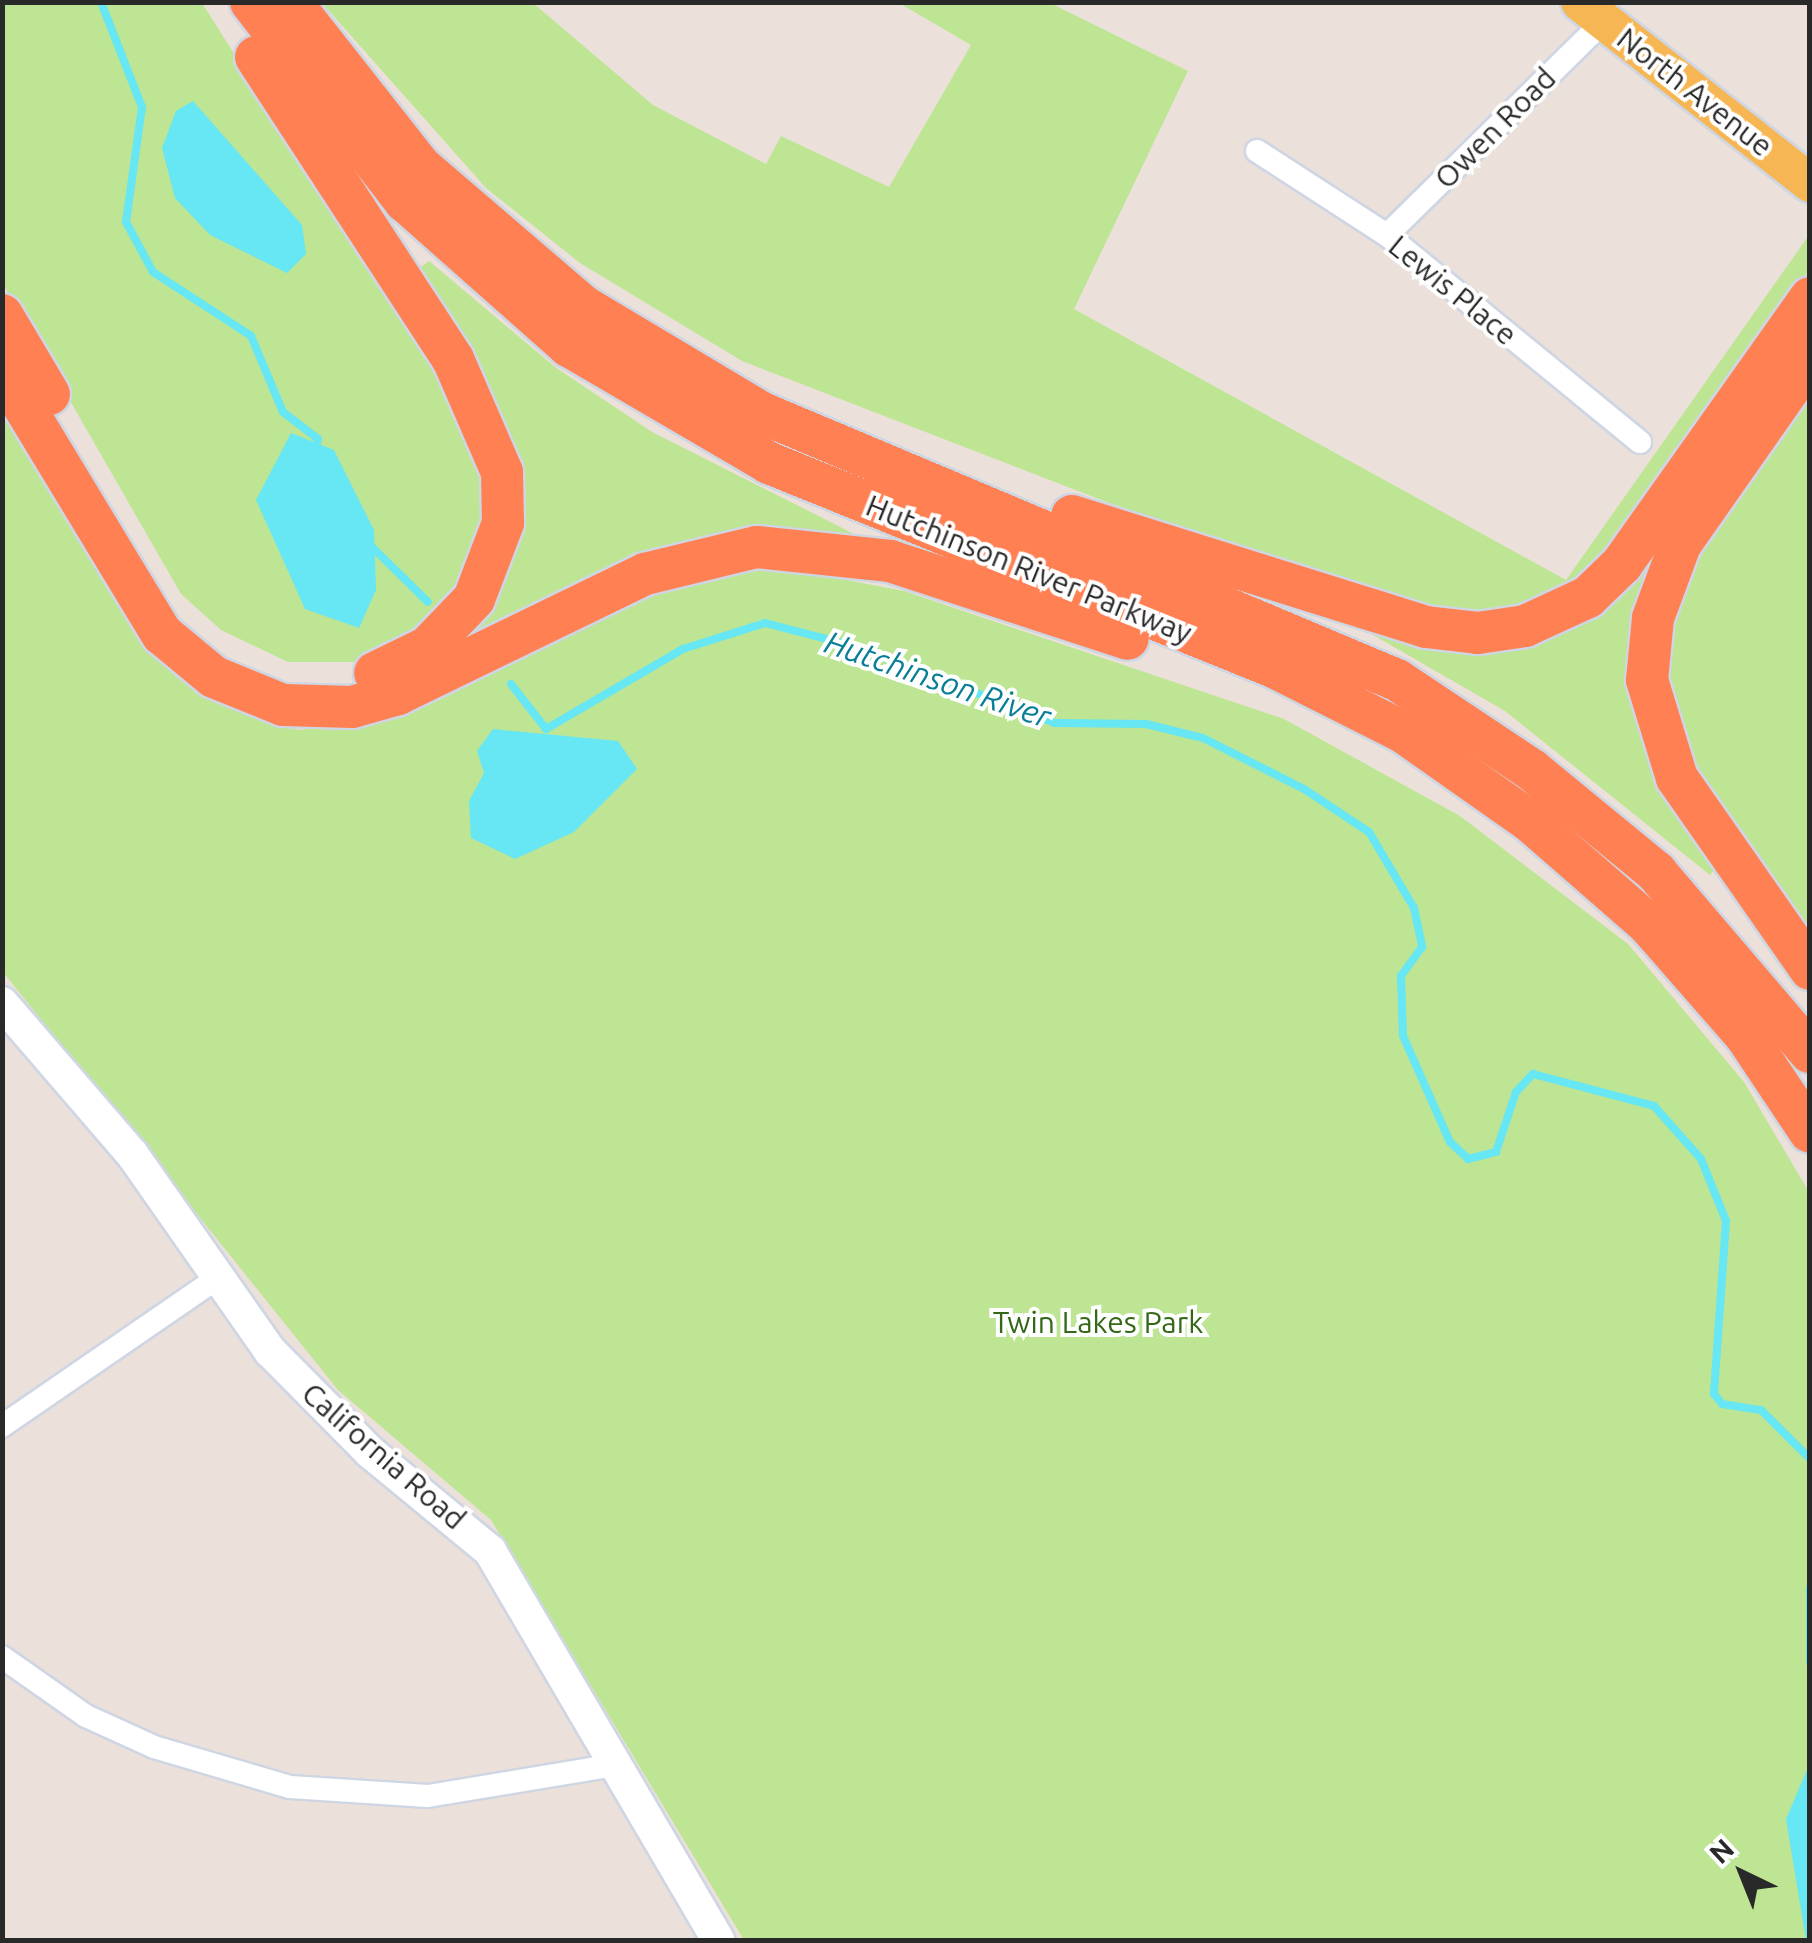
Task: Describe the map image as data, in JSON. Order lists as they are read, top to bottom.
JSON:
{
  "streets": {
    "highway": ["Hutchinson River Parkway"],
    "main road": ["North Avenue", "California Road"],
    "street": ["Owen Road", "Lewis Place"]
  },
  "crossings": [
    ["North Avenue", "Owen Road"],
    ["Owen Road", "Lewis Place"]
  ],
  "water": ["Hutchinson River"],
  "parks": ["Twin Lakes Park"],
  "north": "top left"
}
